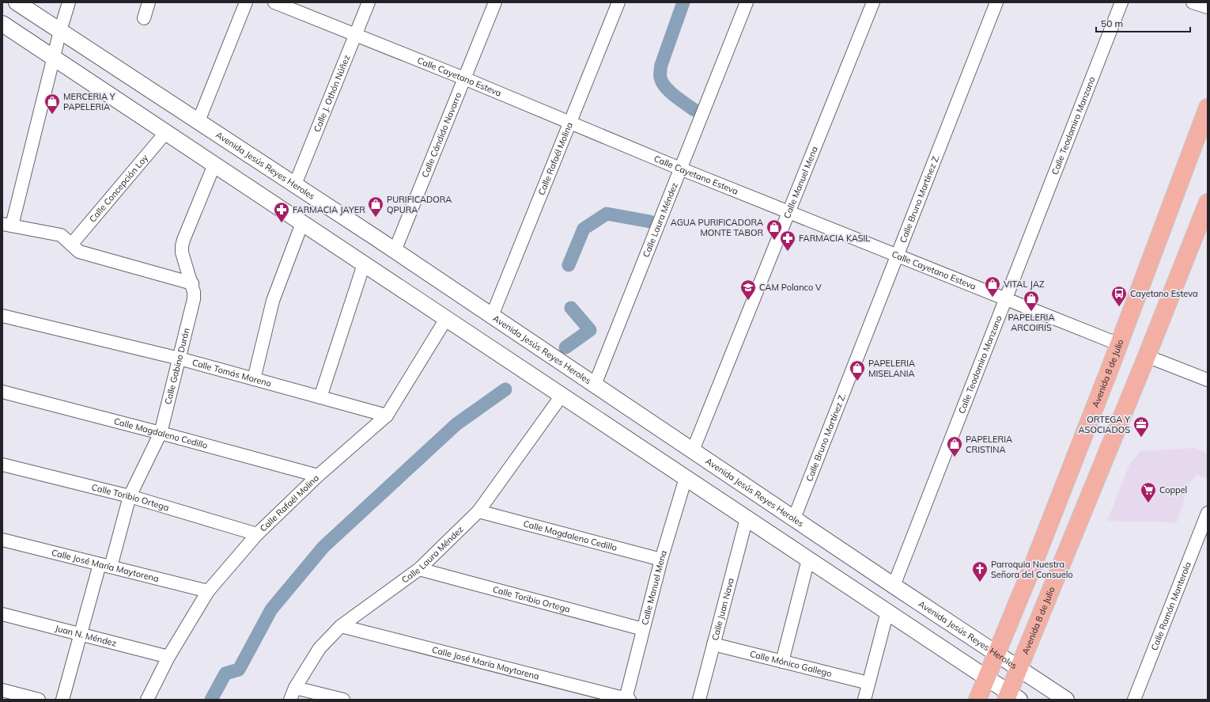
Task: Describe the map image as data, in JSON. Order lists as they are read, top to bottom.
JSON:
{
  "streets": {
    "main road": ["Avenida 8 de Julio"],
    "street": [
      "Calle Cayetano Esteva",
      "Calle J. Othón Núñez",
      "Calle Teodomiro Manzano",
      "Calle Cándido Navarro",
      "Calle Rafaél Molina",
      "Avenida Jesús Reyes Heroles",
      "Calle Manuel Mena",
      "Calle Concepción Loy",
      "Calle Bruno Martínez Z.",
      "Calle Laura Méndez",
      "Calle Gabino Durán",
      "Calle Tomás Moreno",
      "Calle Magdaleno Cedillo",
      "Calle Toribio Ortega",
      "Calle José María Maytorena",
      "Calle Ramón Manterola",
      "Calle Juan Nava",
      "Juan N. Méndez",
      "Calle Mónico Gallego"
    ]
  },
  "crossings": [
    ["Calle Cayetano Esteva", "Calle J. Othón Núñez"],
    ["Calle Cayetano Esteva", "Calle Teodomiro Manzano"],
    ["Calle Cayetano Esteva", "Calle Cándido Navarro"],
    ["Calle Cayetano Esteva", "Calle Rafaél Molina"],
    ["Calle Cayetano Esteva", "Calle Manuel Mena"],
    ["Calle Cayetano Esteva", "Calle Bruno Martínez Z."],
    ["Calle Cayetano Esteva", "Calle Laura Méndez"],
    ["Calle Cayetano Esteva", "Avenida 8 de Julio"],
    ["Calle J. Othón Núñez", "Avenida Jesús Reyes Heroles"],
    ["Calle Teodomiro Manzano", "Avenida Jesús Reyes Heroles"],
    ["Calle Cándido Navarro", "Avenida Jesús Reyes Heroles"],
    ["Calle Rafaél Molina", "Avenida Jesús Reyes Heroles"],
    ["Calle Rafaél Molina", "Calle Tomás Moreno"],
    ["Calle Rafaél Molina", "Calle Magdaleno Cedillo"],
    ["Calle Rafaél Molina", "Calle Toribio Ortega"],
    ["Calle Rafaél Molina", "Calle José María Maytorena"],
    ["Calle Rafaél Molina", "Juan N. Méndez"],
    ["Avenida Jesús Reyes Heroles", "Calle Manuel Mena"],
    ["Avenida Jesús Reyes Heroles", "Calle Bruno Martínez Z."],
    ["Avenida Jesús Reyes Heroles", "Calle Laura Méndez"],
    ["Avenida Jesús Reyes Heroles", "Avenida 8 de Julio"],
    ["Calle Manuel Mena", "Calle Magdaleno Cedillo"],
    ["Calle Manuel Mena", "Calle Toribio Ortega"],
    ["Calle Manuel Mena", "Calle José María Maytorena"],
    ["Calle Laura Méndez", "Calle Magdaleno Cedillo"],
    ["Calle Laura Méndez", "Calle Toribio Ortega"],
    ["Calle Laura Méndez", "Calle José María Maytorena"],
    ["Calle Gabino Durán", "Calle Tomás Moreno"],
    ["Calle Gabino Durán", "Calle Magdaleno Cedillo"],
    ["Calle Gabino Durán", "Calle Toribio Ortega"],
    ["Calle Gabino Durán", "Calle José María Maytorena"],
    ["Calle Gabino Durán", "Juan N. Méndez"],
    ["Calle Juan Nava", "Calle Mónico Gallego"]
  ],
  "places": {
    "shop": [
      "MERCERIA Y PAPELERIA",
      "PURIFICADORA QPURA",
      "AGUA PURIFICADORA MONTE TABOR",
      "VITAL JAZ",
      "PAPELERIA ARCOIRIS",
      "PAPELERIA MISELANIA",
      "PAPELERIA CRISTINA"
    ],
    "pharmacy": ["FARMACIA JAYER", "FARMACIA KASIL"],
    "school or university": ["CAM Polanco V"],
    "bus stop": ["Cayetano Esteva"],
    "office": ["ORTEGA Y ASOCIADOS"],
    "supermarket": ["Coppel"],
    "church": ["Parroquia Nuestra Señora del Consuelo"]
  },
  "scale_bar": "50 m"
}
